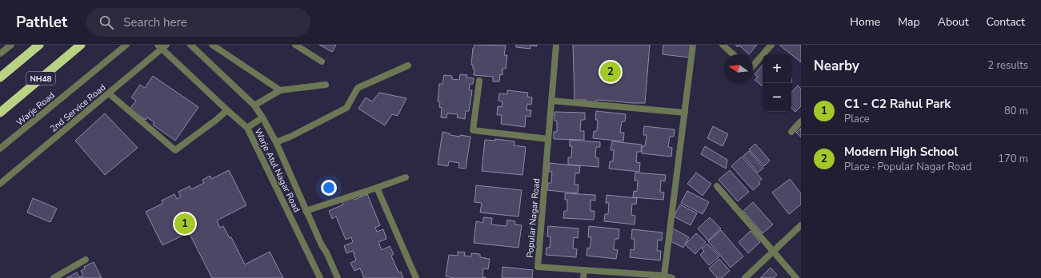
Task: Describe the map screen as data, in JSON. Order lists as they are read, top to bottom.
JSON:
{
  "streets": {
    "highway": ["NH48"],
    "street": [
      "2nd Service Road",
      "Warje Road",
      "Warje Atul Nagar Road",
      "Popular Nagar Road"
    ]
  },
  "crossings": [
    ["2nd Service Road", "Warje Atul Nagar Road"]
  ],
  "north": "left",
  "page": {
    "header": "Pathlet",
    "search": "Search here",
    "nav": [
      "Home",
      "Map",
      "About",
      "Contact"
    ],
    "heading": ["Nearby", "2 results"],
    "map_buttons": ["+", "−"],
    "pins": ["2", "1"],
    "list": [
      {
        "mark": "1",
        "name": "C1 - C2 Rahul Park",
        "note": "Place",
        "value": "80 m"
      },
      {
        "mark": "2",
        "name": "Modern High School",
        "note": "Place · Popular Nagar Road",
        "value": "170 m"
      }
    ]
  }
}
